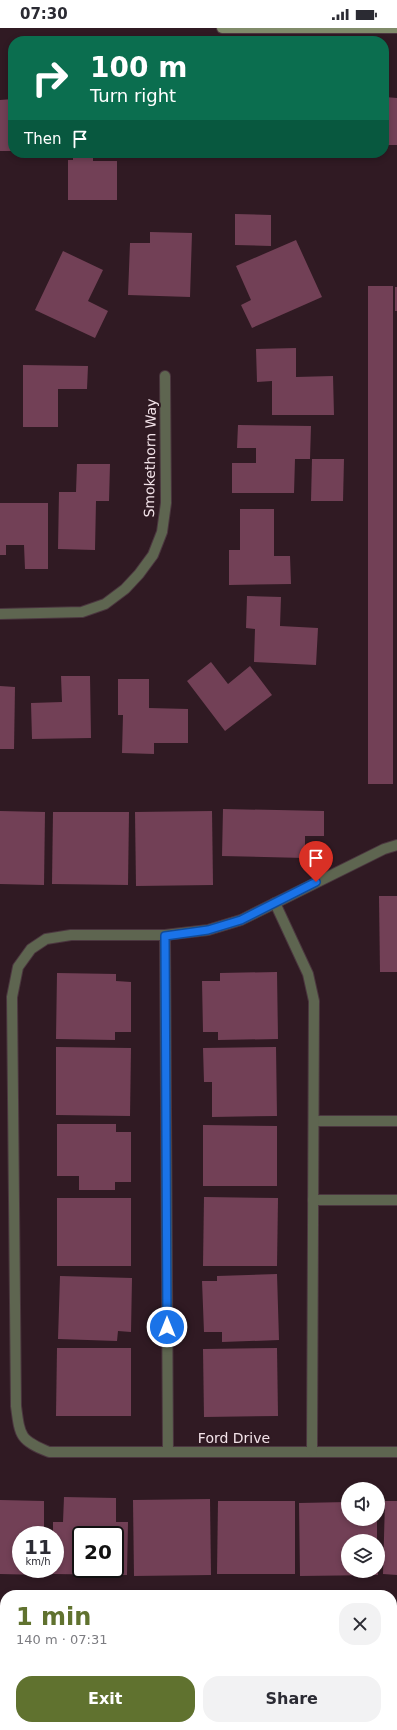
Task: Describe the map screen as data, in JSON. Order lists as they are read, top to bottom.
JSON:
{
  "streets": {
    "street": ["Smokethorn Way", "Ford Drive"]
  },
  "page": {
    "status": "07:30",
    "turn": ["100 m", "Turn right"],
    "then": "Then",
    "speed": "11 km/h",
    "limit": "20",
    "heading": ["1 min", "140 m · 07:31"],
    "buttons": ["Exit", "Share"]
  }
}
